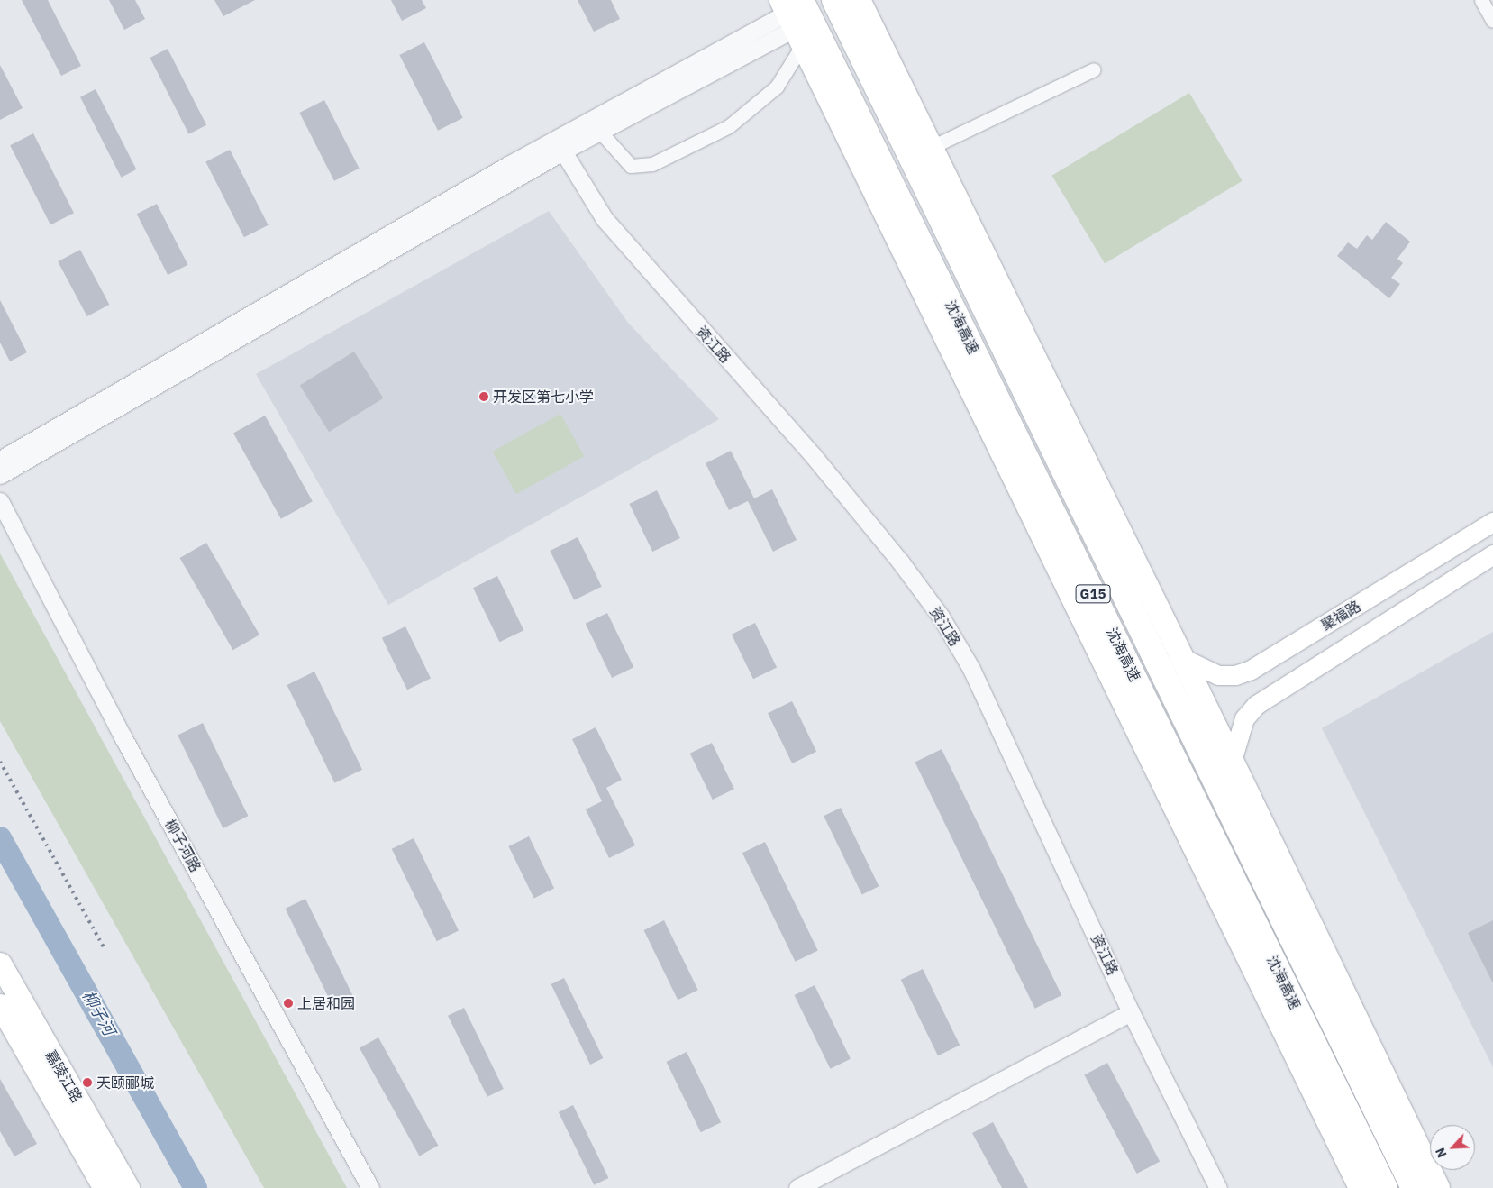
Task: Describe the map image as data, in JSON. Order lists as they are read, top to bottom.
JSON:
{
  "streets": {
    "highway": ["沈海高速", "G15"],
    "main road": ["聚福路", "嘉陵江路"],
    "street": ["资江路", "柳子河路"]
  },
  "water": ["柳子河"],
  "places": ["开发区第七小学", "上居和园", "天颐郦城"],
  "north": "bottom left"
}
